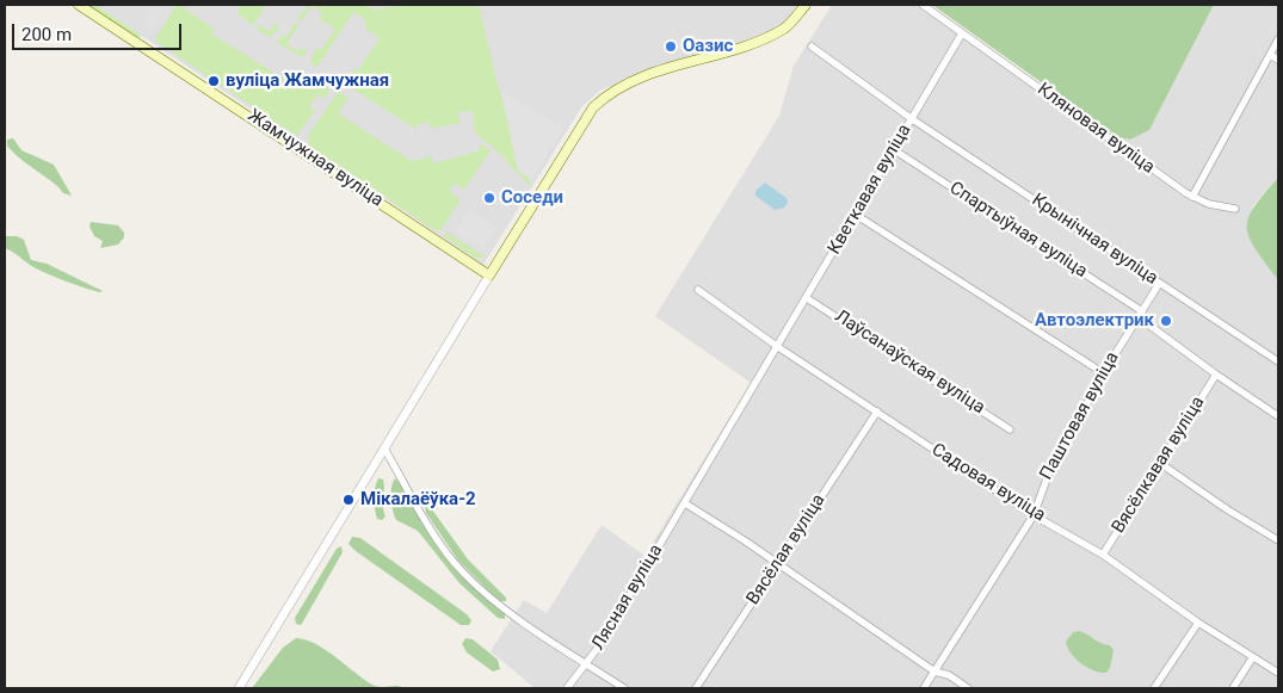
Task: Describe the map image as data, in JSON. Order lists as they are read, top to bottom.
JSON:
{
  "streets": {
    "main road": ["Жамчужная вуліца"],
    "street": [
      "Кляновая вуліца",
      "Кветкавая вуліца",
      "Спартыўная вуліца",
      "Крынічная вуліца",
      "Лаўсанаўская вуліца",
      "Паштовая вуліца",
      "Вясёлкавая вуліца",
      "Садовая вуліца",
      "Вясёлая вуліца",
      "Лясная вуліца"
    ]
  },
  "crossings": [
    ["Кляновая вуліца", "Кветкавая вуліца"],
    ["Кветкавая вуліца", "Спартыўная вуліца"],
    ["Кветкавая вуліца", "Крынічная вуліца"],
    ["Кветкавая вуліца", "Лаўсанаўская вуліца"],
    ["Кветкавая вуліца", "Садовая вуліца"],
    ["Кветкавая вуліца", "Лясная вуліца"],
    ["Спартыўная вуліца", "Паштовая вуліца"],
    ["Крынічная вуліца", "Паштовая вуліца"],
    ["Паштовая вуліца", "Садовая вуліца"],
    ["Вясёлкавая вуліца", "Садовая вуліца"],
    ["Садовая вуліца", "Вясёлая вуліца"],
    ["Садовая вуліца", "Лясная вуліца"]
  ],
  "places": [
    "Оазис",
    "вуліца Жамчужная",
    "Соседи",
    "Автоэлектрик",
    "Мікалаёўка-2"
  ],
  "scale_bar": "200 m"
}
